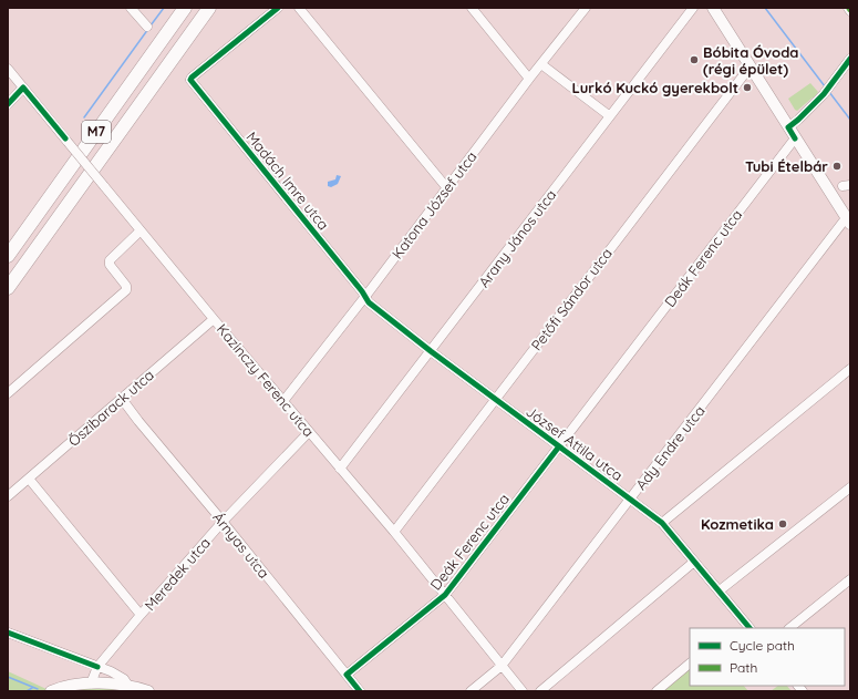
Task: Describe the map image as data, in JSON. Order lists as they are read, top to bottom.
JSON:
{
  "streets": {
    "highway": ["M7"],
    "street": [
      "Madách Imre utca",
      "Katona József utca",
      "Arany János utca",
      "Deák Ferenc utca",
      "Petőfi Sándor utca",
      "Kazinczy Ferenc utca",
      "Őszibarack utca",
      "József Attila utca",
      "Ady Endre utca",
      "Árnyas utca",
      "Meredek utca"
    ]
  },
  "crossings": [
    ["Madách Imre utca", "Katona József utca"],
    ["Madách Imre utca", "József Attila utca"],
    ["Katona József utca", "Kazinczy Ferenc utca"],
    ["Katona József utca", "József Attila utca"],
    ["Arany János utca", "Kazinczy Ferenc utca"],
    ["Arany János utca", "József Attila utca"],
    ["Deák Ferenc utca", "Kazinczy Ferenc utca"],
    ["Deák Ferenc utca", "József Attila utca"],
    ["Deák Ferenc utca", "Árnyas utca"],
    ["Petőfi Sándor utca", "Kazinczy Ferenc utca"],
    ["Petőfi Sándor utca", "József Attila utca"],
    ["Kazinczy Ferenc utca", "Őszibarack utca"],
    ["Kazinczy Ferenc utca", "Ady Endre utca"],
    ["Kazinczy Ferenc utca", "Meredek utca"],
    ["Őszibarack utca", "Árnyas utca"],
    ["József Attila utca", "Ady Endre utca"],
    ["Árnyas utca", "Meredek utca"]
  ],
  "places": [
    "Bóbita Óvoda (régi épület)",
    "Lurkó Kuckó gyerekbolt",
    "Tubi Ételbár",
    "Kozmetika"
  ],
  "legend": ["Cycle path", "Path"]
}
